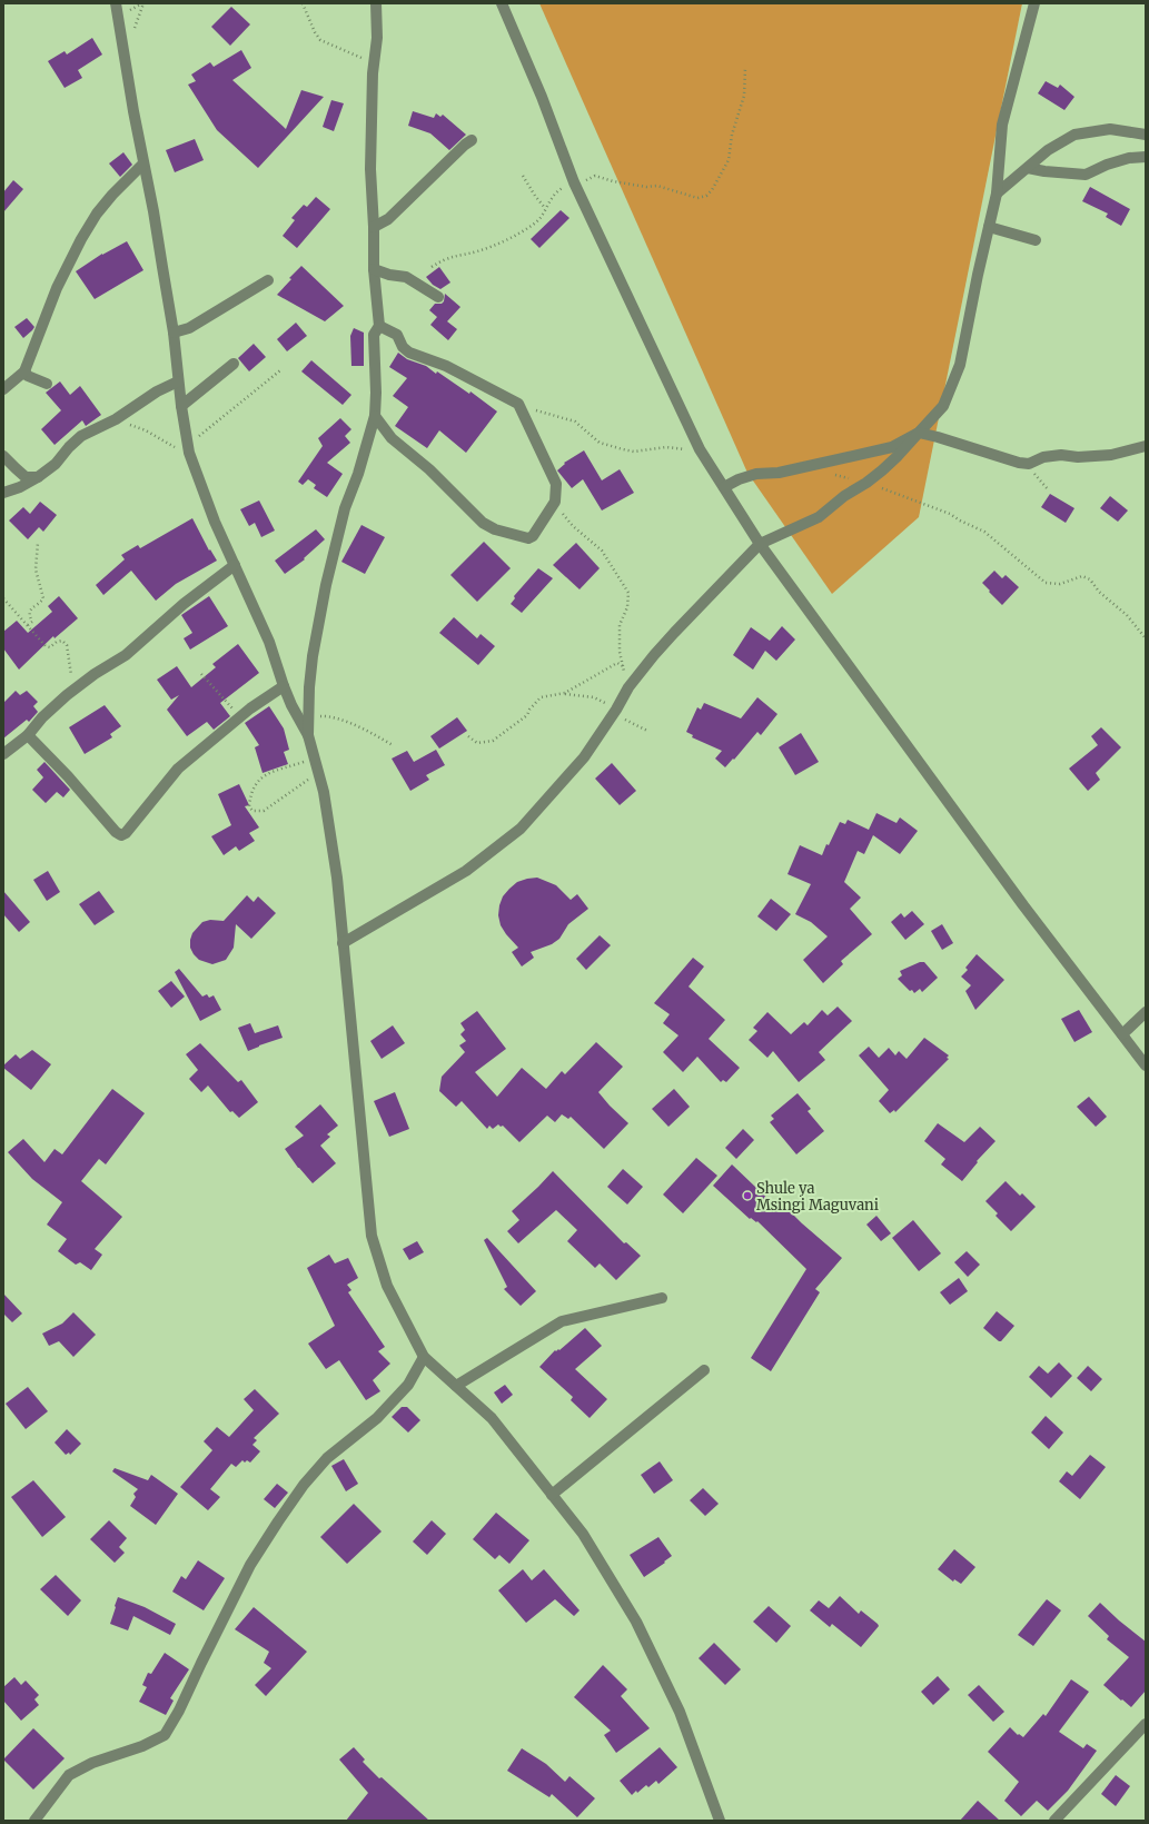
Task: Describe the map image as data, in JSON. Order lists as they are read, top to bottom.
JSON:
{
  "places": ["Shule ya Msingi Maguvani"]
}
